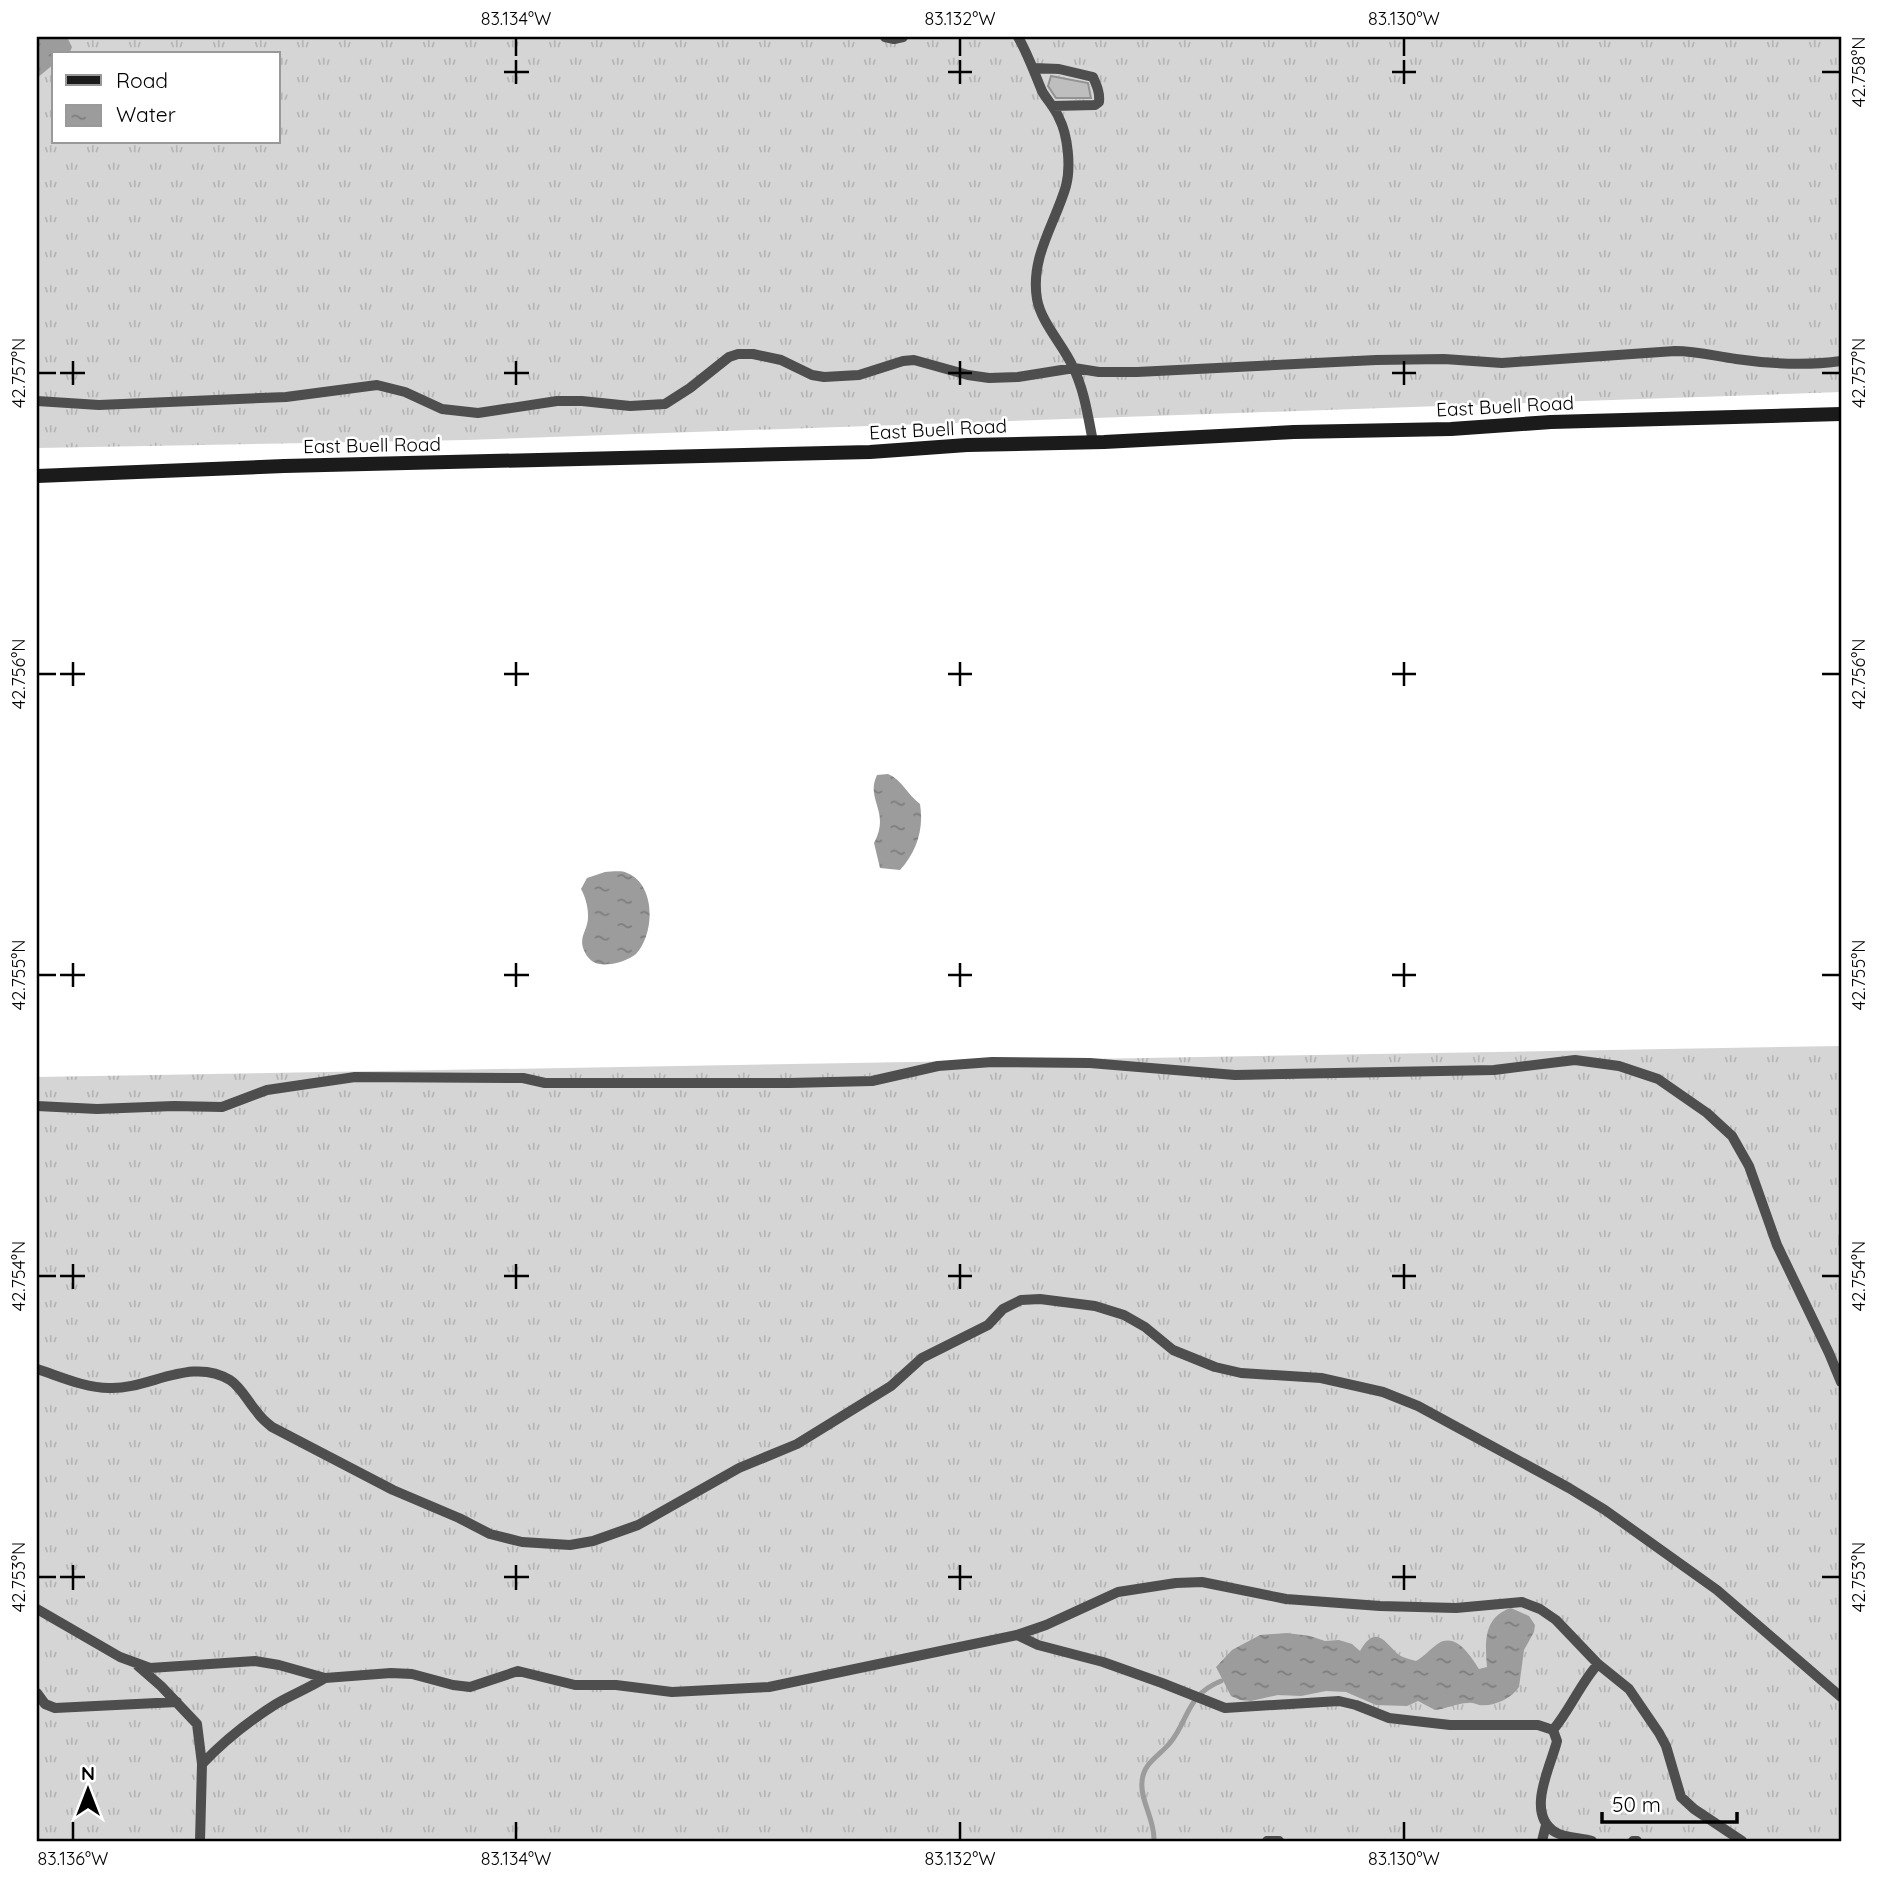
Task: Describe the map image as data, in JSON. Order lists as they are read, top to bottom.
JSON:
{
  "streets": {
    "street": ["East Buell Road"]
  },
  "legend": ["Road", "Water"],
  "scale_bar": "50 m",
  "north": "top",
  "coordinates": [
    "83.134°W",
    "83.132°W",
    "83.130°W",
    "42.758°N",
    "42.757°N",
    "42.756°N",
    "42.755°N",
    "42.754°N",
    "42.753°N",
    "83.136°W"
  ]
}
